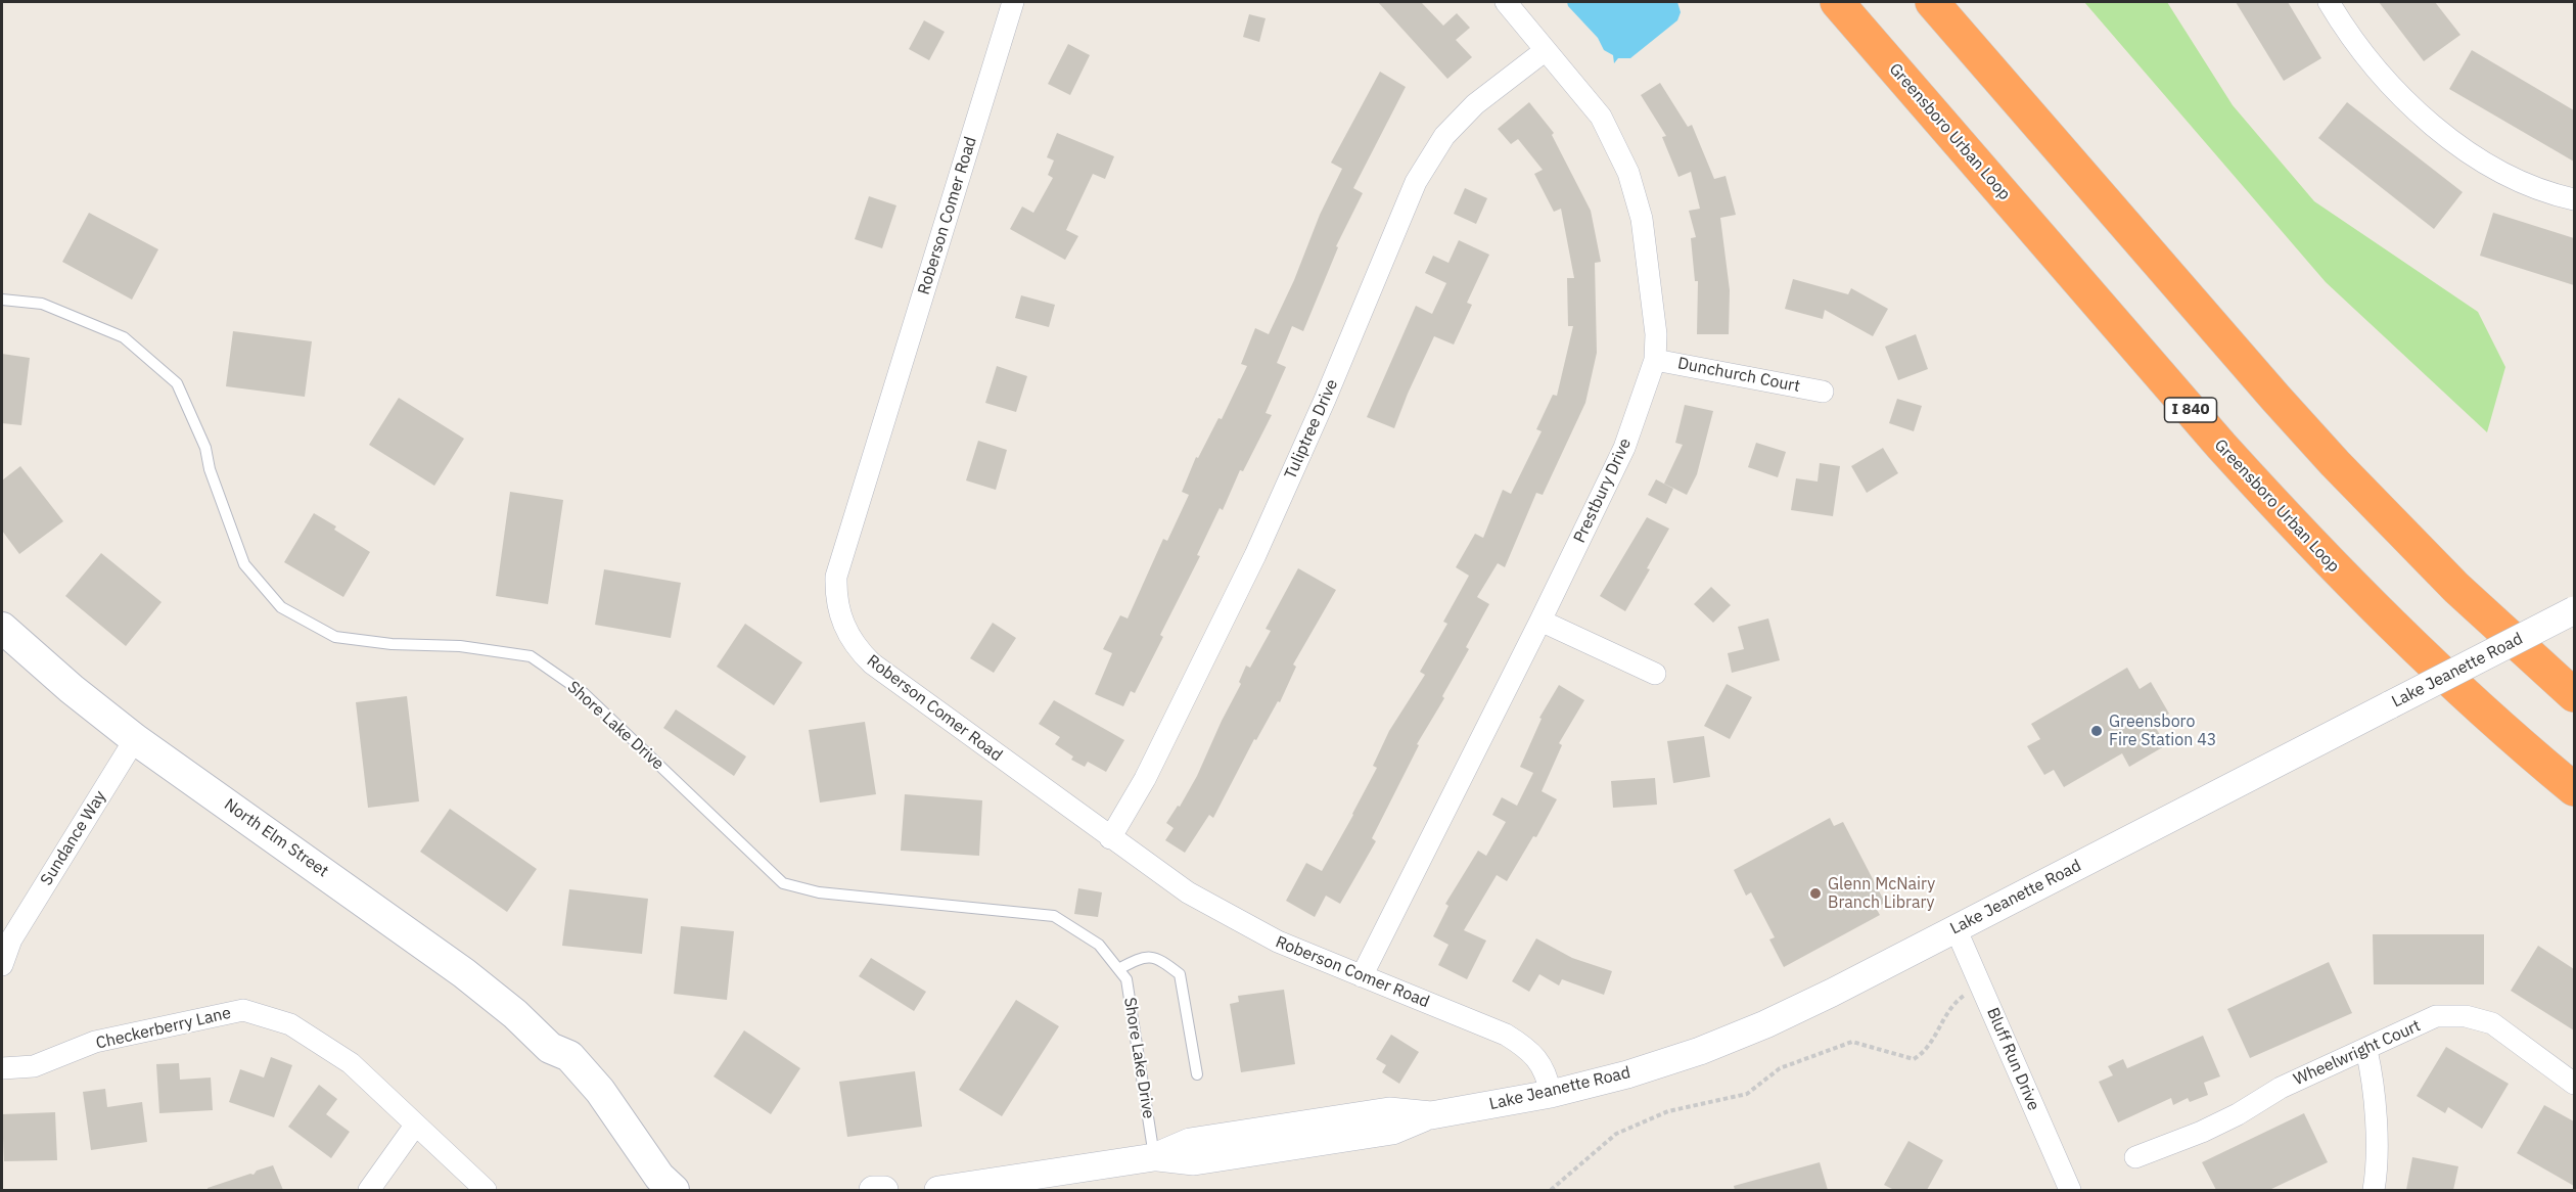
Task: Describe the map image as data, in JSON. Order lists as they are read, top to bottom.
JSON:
{
  "streets": {
    "highway": ["Greensboro Urban Loop", "I 840"],
    "main road": ["North Elm Street"],
    "street": [
      "Roberson Comer Road",
      "Dunchurch Court",
      "Tuliptree Drive",
      "Prestbury Drive",
      "Lake Jeanette Road",
      "Sundance Way",
      "Checkerberry Lane",
      "Wheelwright Court",
      "Bluff Run Drive"
    ],
    "lane": ["Shore Lake Drive"]
  },
  "crossings": [
    ["Roberson Comer Road", "Tuliptree Drive"],
    ["Roberson Comer Road", "Prestbury Drive"],
    ["Roberson Comer Road", "Lake Jeanette Road"],
    ["Dunchurch Court", "Prestbury Drive"],
    ["Tuliptree Drive", "Prestbury Drive"],
    ["Lake Jeanette Road", "Shore Lake Drive"],
    ["Lake Jeanette Road", "Bluff Run Drive"],
    ["Sundance Way", "North Elm Street"]
  ],
  "places": ["Greensboro Fire Station 43", "Glenn McNairy Branch Library"]
}
